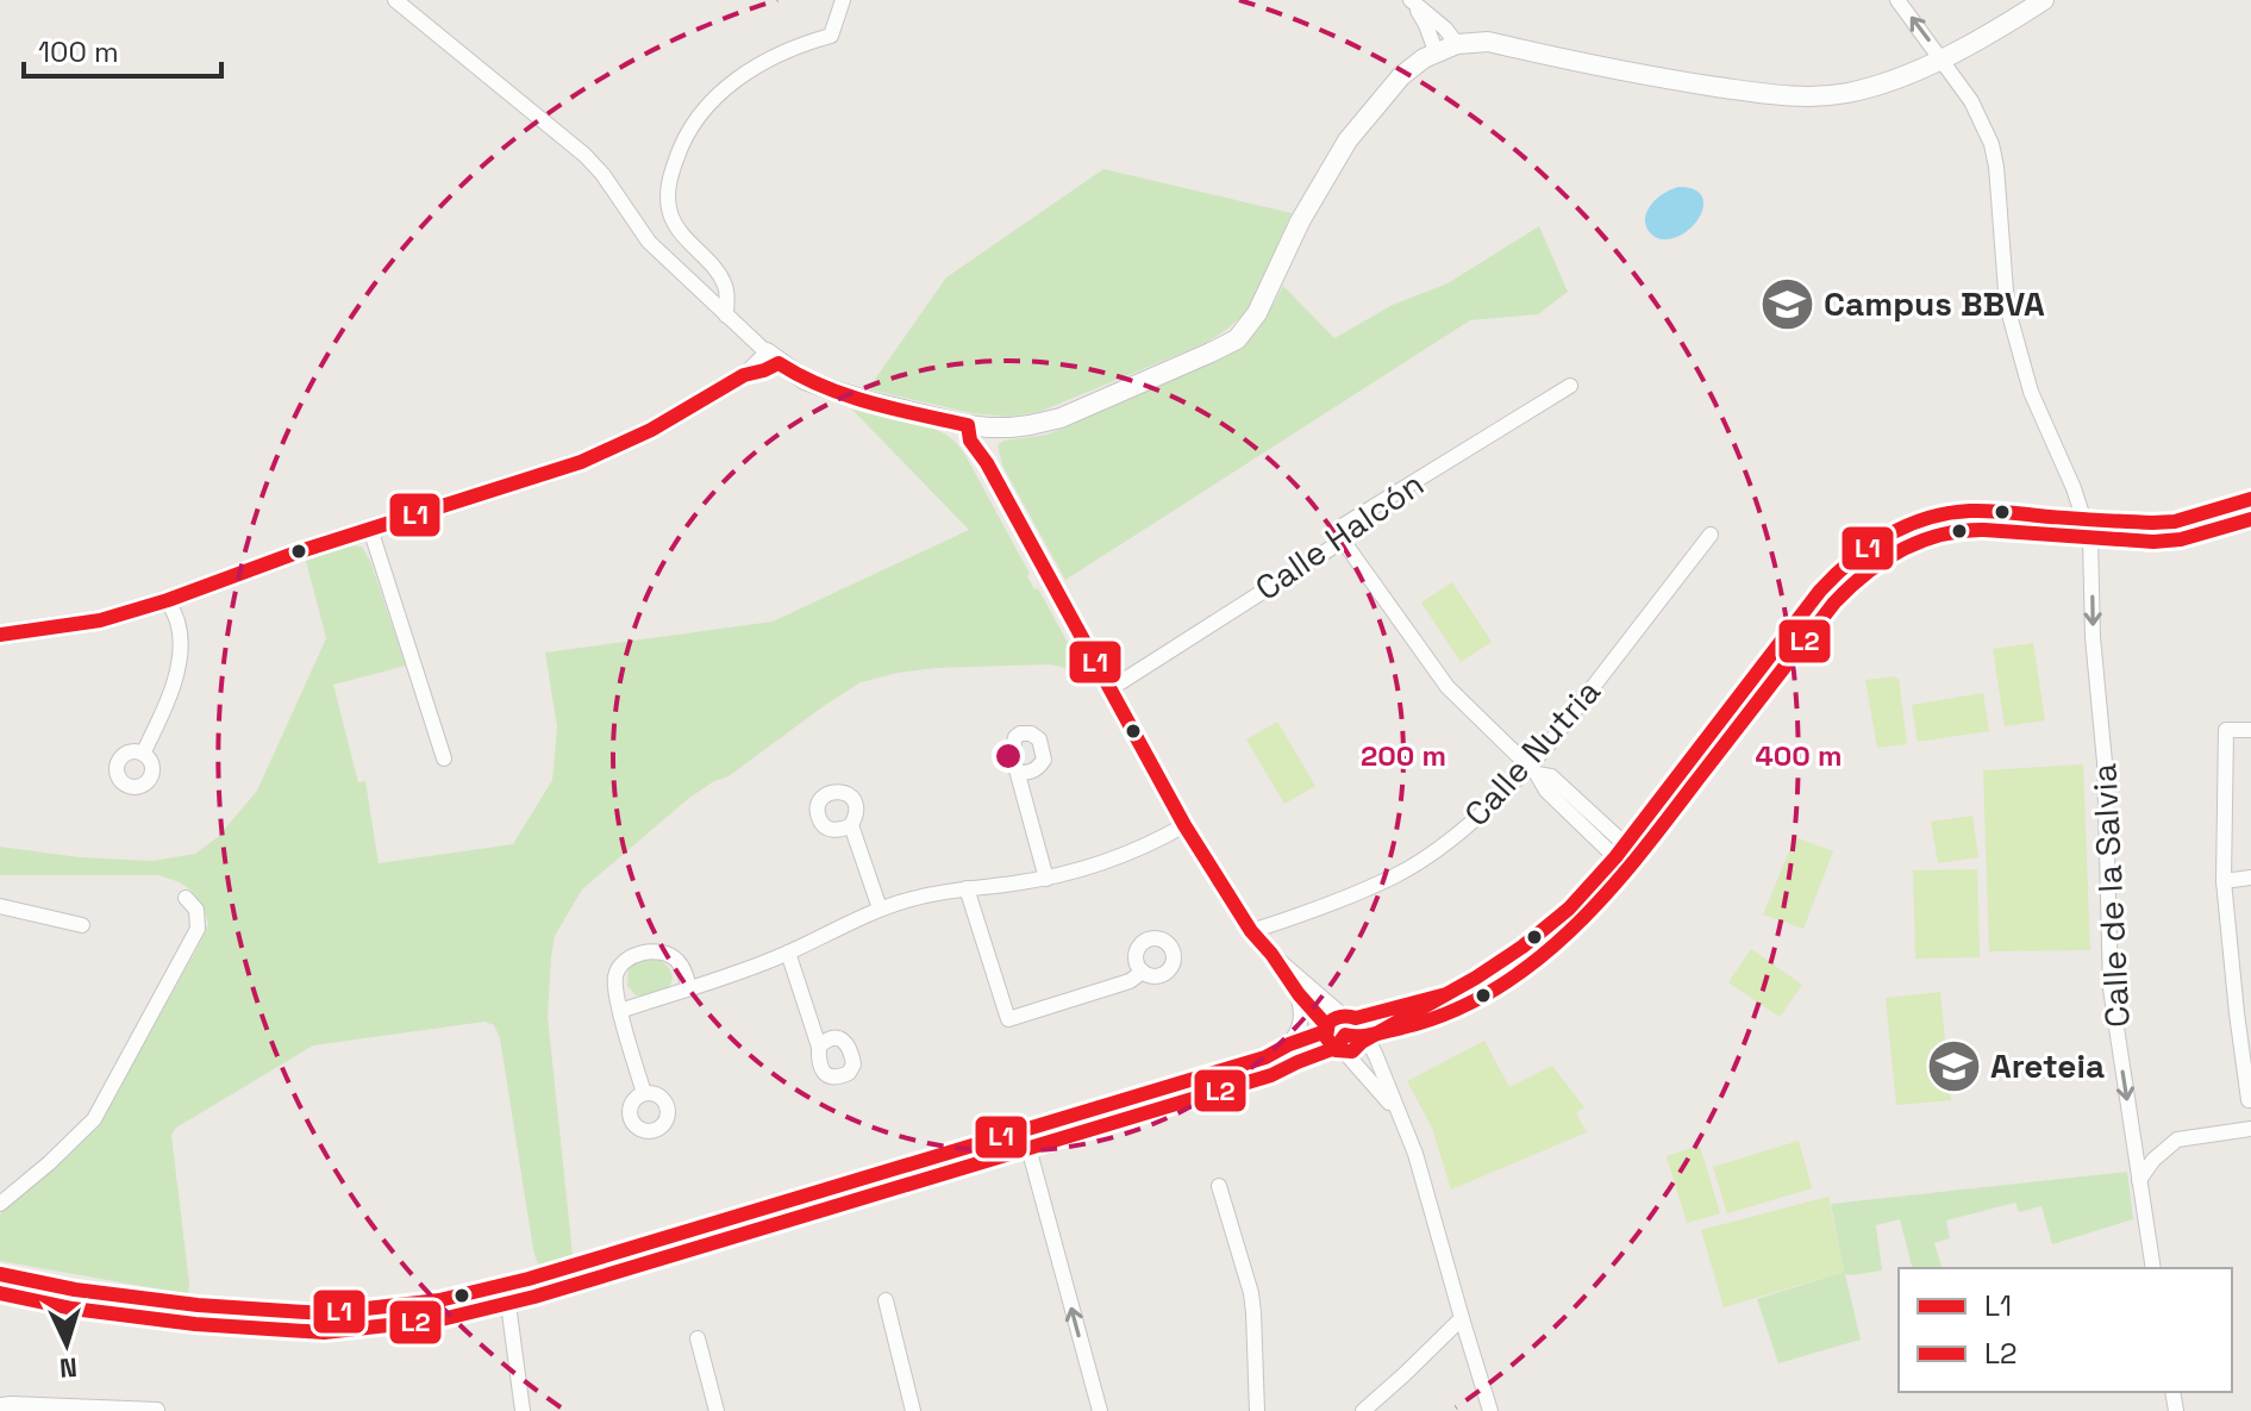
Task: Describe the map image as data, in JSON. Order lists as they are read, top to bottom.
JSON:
{
  "streets": {
    "street": ["Calle Halcón", "Calle Nutria", "Calle de la Salvia"]
  },
  "one_way": ["Calle de la Salvia"],
  "places": {
    "school or university": ["Campus BBVA", "Areteia"]
  },
  "lines": ["transit line L1", "transit line L2"],
  "legend": ["L1", "L2"],
  "scale_bar": "100 m",
  "north": "bottom",
  "rings": ["200 m", "400 m"]
}
